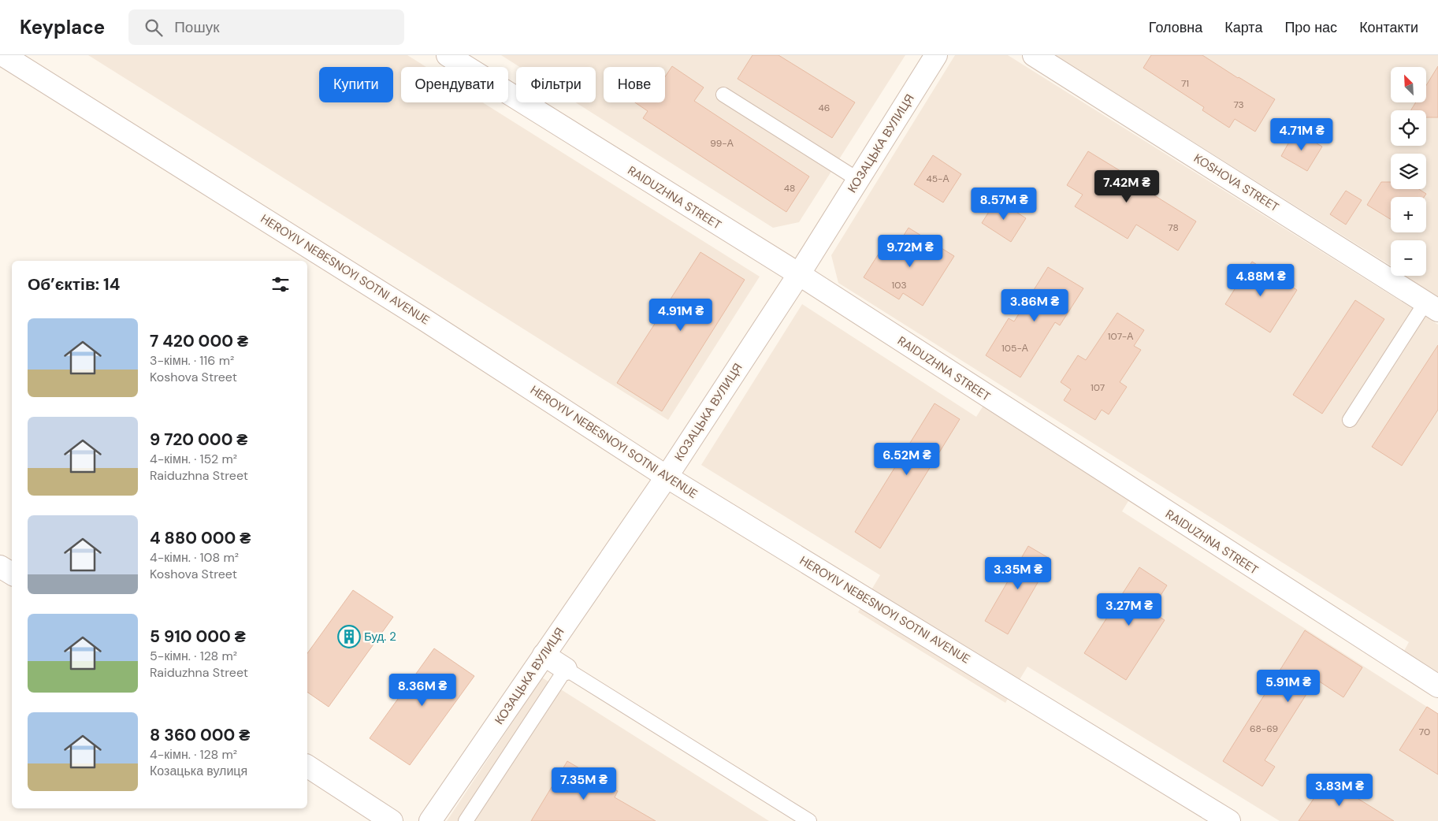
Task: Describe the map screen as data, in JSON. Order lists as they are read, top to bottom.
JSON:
{
  "streets": {
    "street": [
      "КОЗАЦЬКА ВУЛИЦЯ",
      "KOSHOVA STREET",
      "RAIDUZHNA STREET",
      "HEROYIV NEBESNOYI SOTNI AVENUE"
    ]
  },
  "crossings": [
    ["КОЗАЦЬКА ВУЛИЦЯ", "RAIDUZHNA STREET"],
    ["КОЗАЦЬКА ВУЛИЦЯ", "HEROYIV NEBESNOYI SOTNI AVENUE"]
  ],
  "places": {
    "building": ["Буд. 2"]
  },
  "house_numbers": [
    "71",
    "73",
    "46",
    "99-А",
    "45-А",
    "48",
    "78",
    "103",
    "107-А",
    "105-А",
    "107",
    "68-69",
    "70"
  ],
  "north": "top left",
  "page": {
    "header": "Keyplace",
    "search": "Пошук",
    "nav": [
      "Головна",
      "Карта",
      "Про нас",
      "Контакти"
    ],
    "map_buttons": ["+", "−"],
    "chip": [
      "Купити",
      "Орендувати",
      "Фільтри",
      "Нове"
    ],
    "price": [
      "4.71M ₴",
      "7.42M ₴",
      "8.57M ₴",
      "9.72M ₴",
      "4.88M ₴",
      "3.86M ₴",
      "4.91M ₴",
      "6.52M ₴",
      "3.35M ₴",
      "3.27M ₴",
      "5.91M ₴",
      "8.36M ₴",
      "7.35M ₴",
      "3.83M ₴"
    ],
    "heading": "Об’єктів: 14",
    "list": [
      {
        "name": "7 420 000 ₴",
        "note": "3-кімн. · 116 m² · Koshova Street"
      },
      {
        "name": "9 720 000 ₴",
        "note": "4-кімн. · 152 m² · Raiduzhna Street"
      },
      {
        "name": "4 880 000 ₴",
        "note": "4-кімн. · 108 m² · Koshova Street"
      },
      {
        "name": "5 910 000 ₴",
        "note": "5-кімн. · 128 m² · Raiduzhna Street"
      },
      {
        "name": "8 360 000 ₴",
        "note": "4-кімн. · 128 m² · Козацька вулиця"
      }
    ]
  }
}
